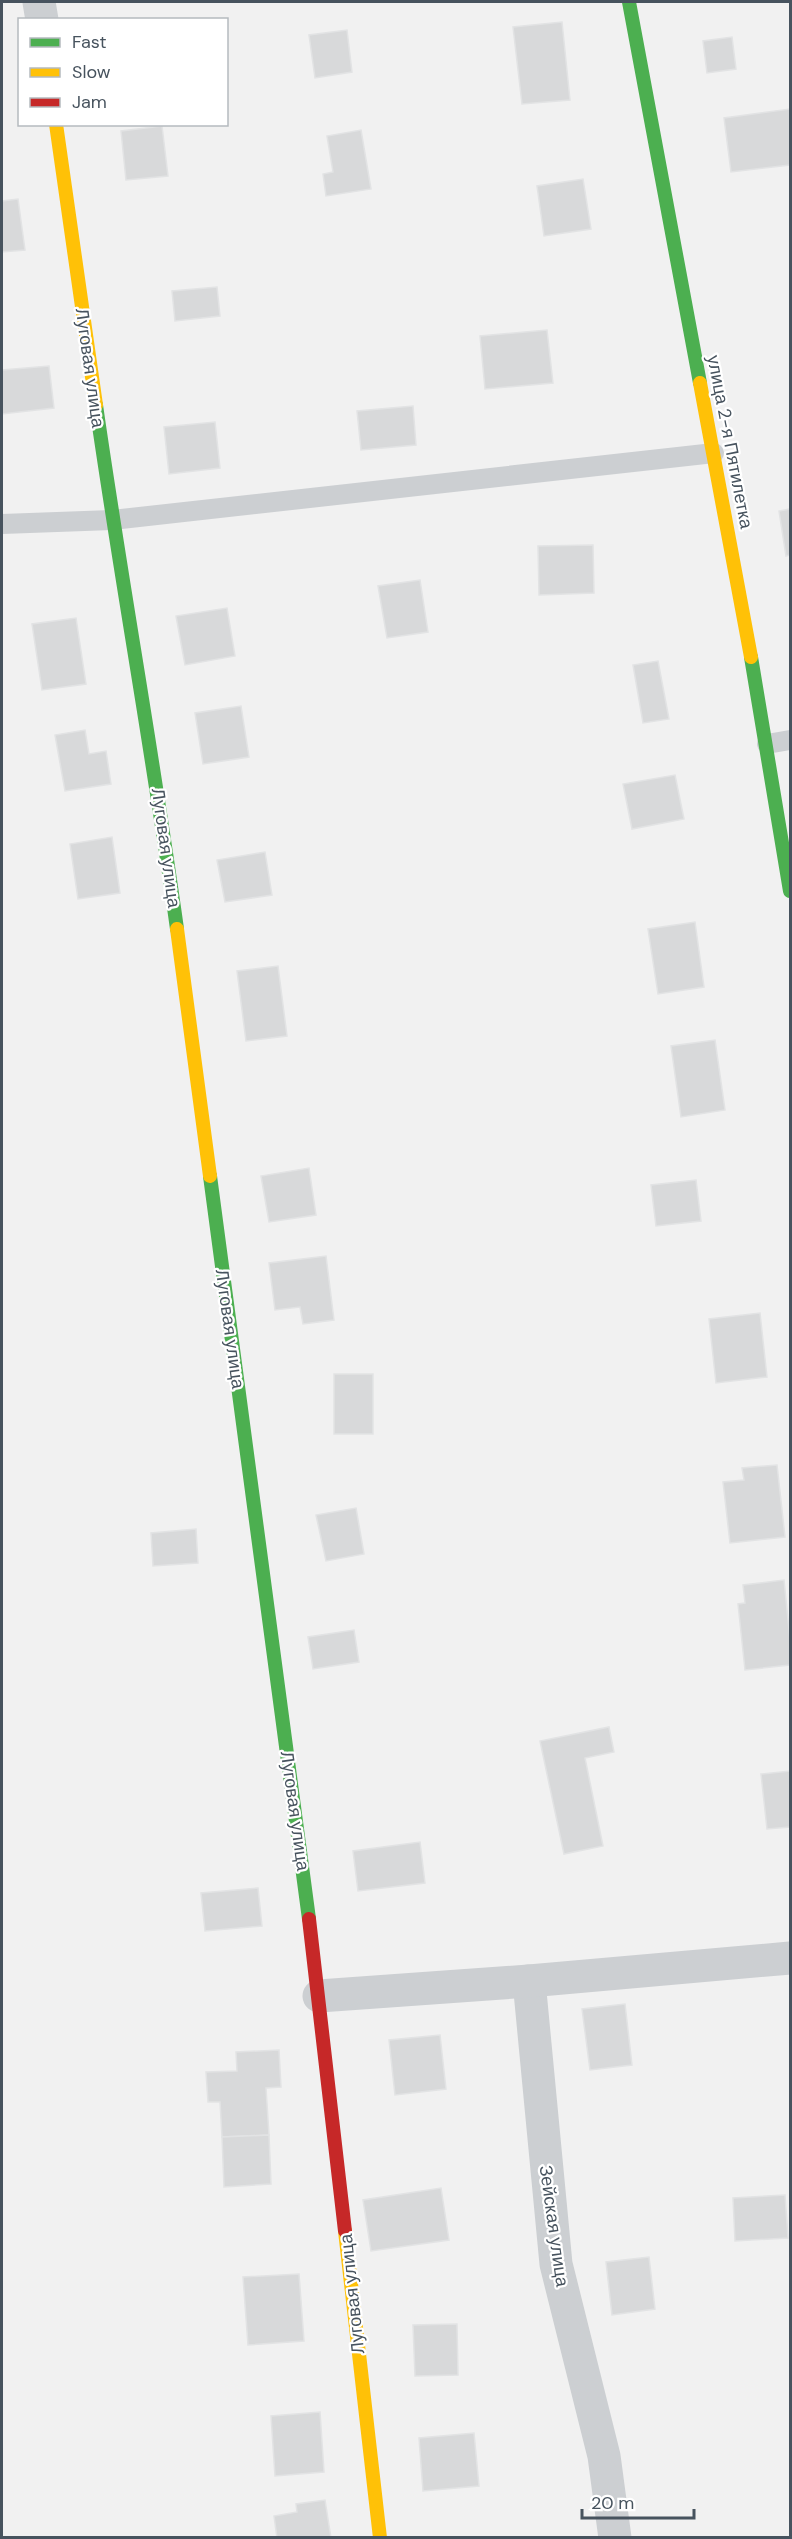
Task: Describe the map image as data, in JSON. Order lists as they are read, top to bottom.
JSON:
{
  "streets": {
    "street": ["Луговая улица", "улица 2-я Пятилетка", "Зейская улица"]
  },
  "legend": ["Fast", "Slow", "Jam"],
  "scale_bar": "20 m"
}
